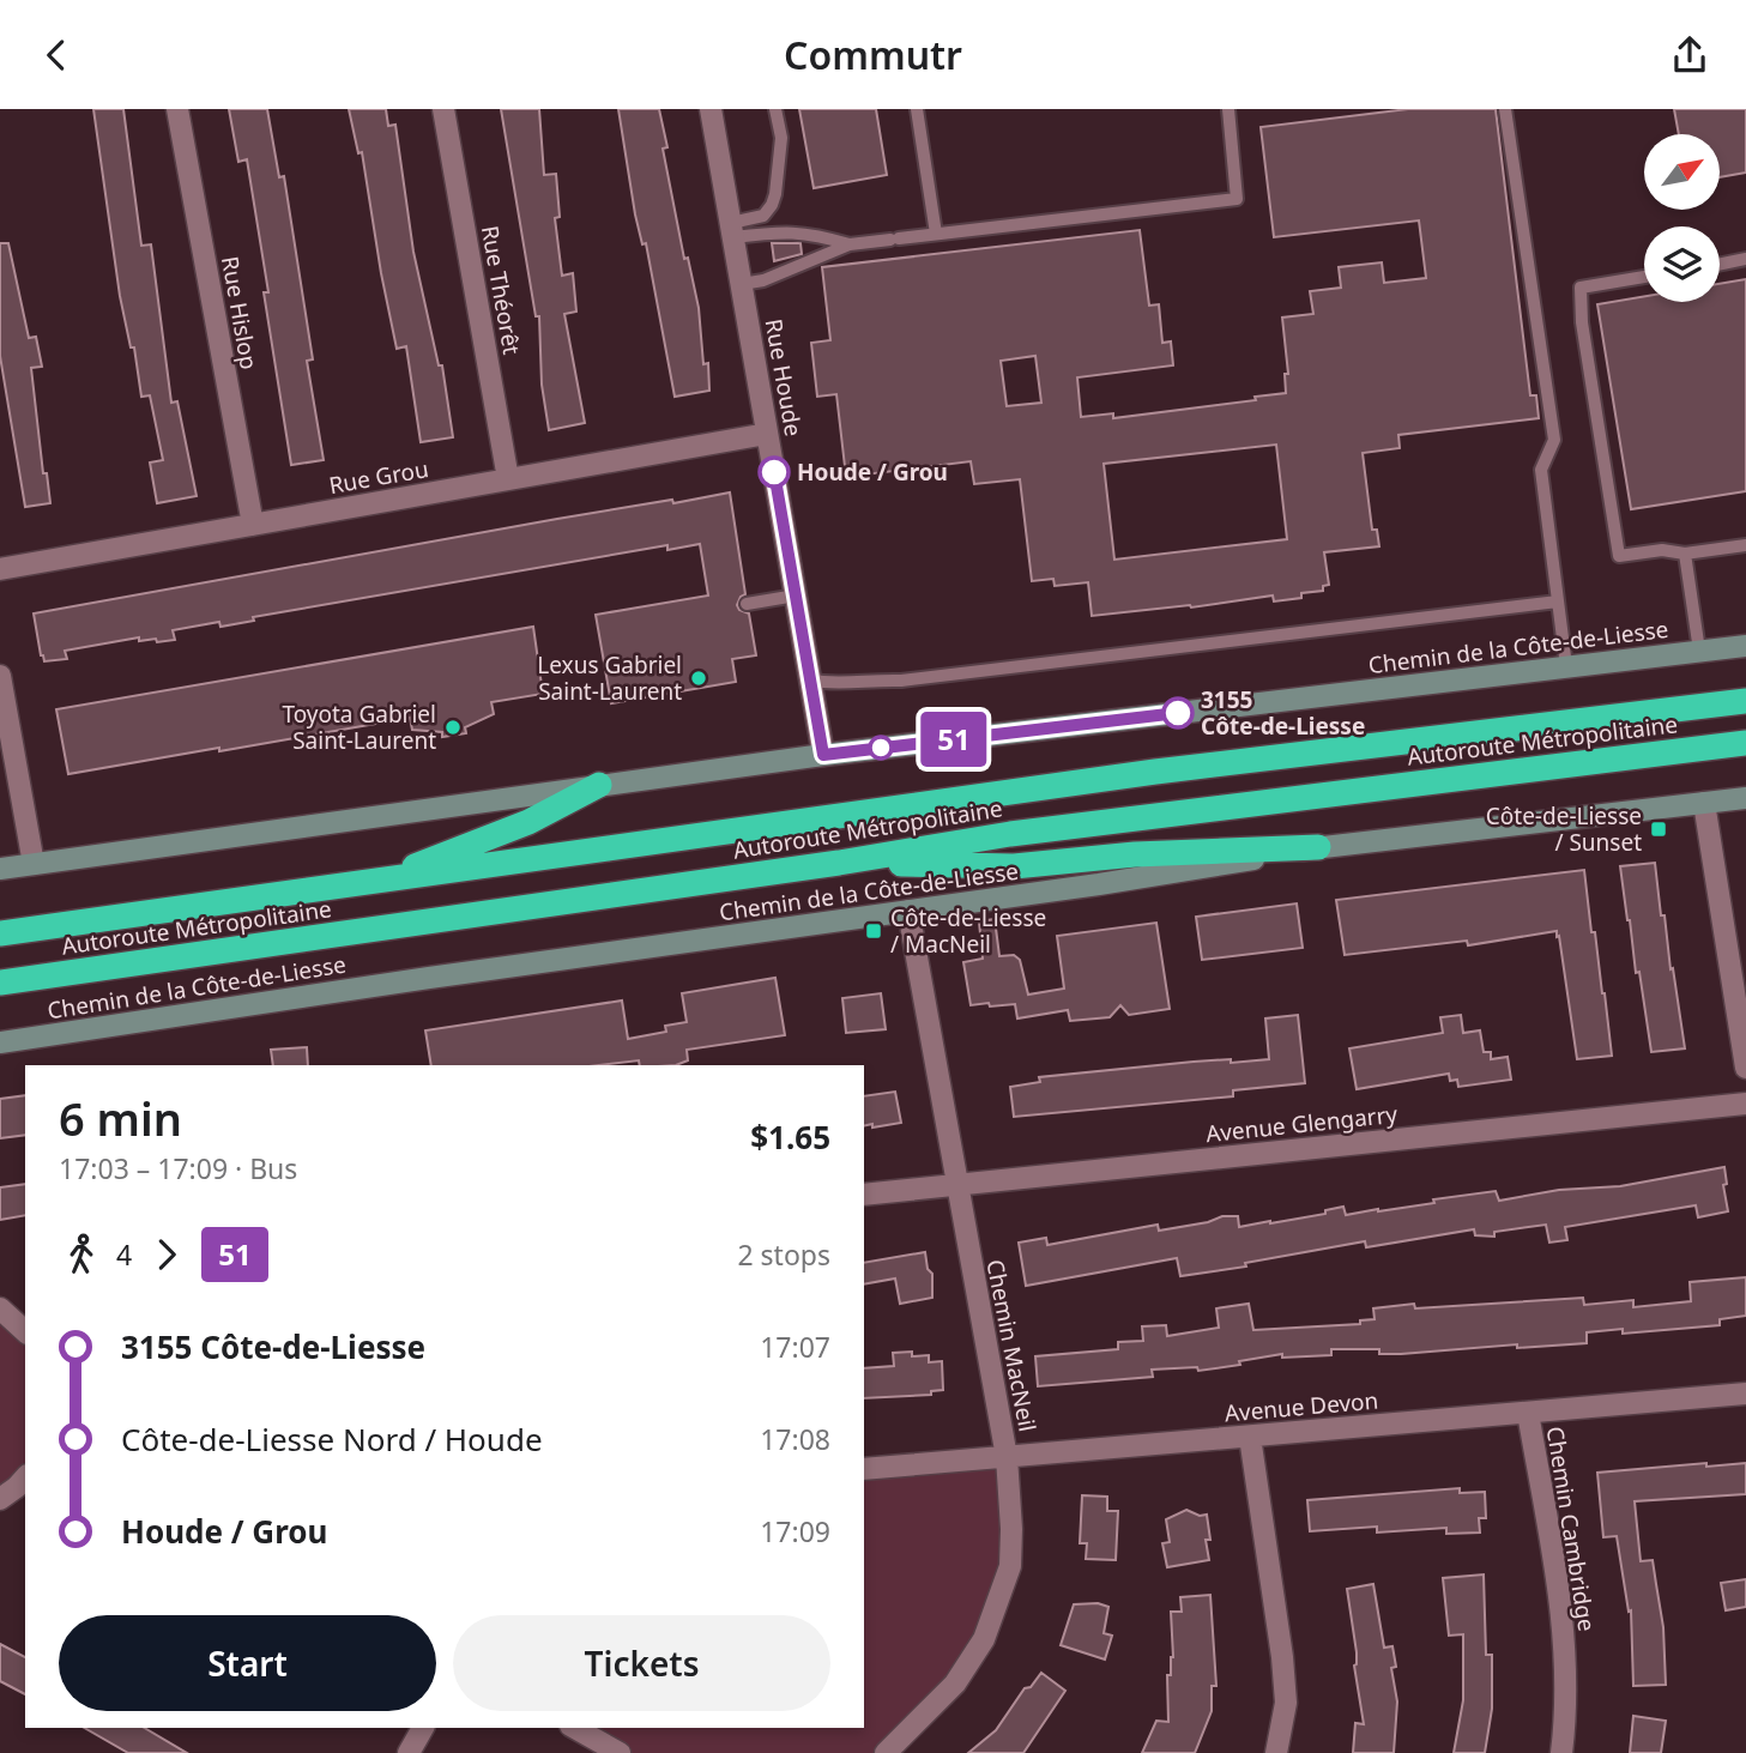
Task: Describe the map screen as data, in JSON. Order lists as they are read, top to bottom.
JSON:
{
  "streets": {
    "highway": ["Autoroute Métropolitaine"],
    "main road": ["Chemin de la Côte-de-Liesse"],
    "street": [
      "Rue Théorêt",
      "Rue Hislop",
      "Rue Houde",
      "Rue Grou",
      "Avenue Glengarry",
      "Chemin MacNeil",
      "Avenue Devon",
      "Chemin Cambridge"
    ]
  },
  "crossings": [
    ["Rue Théorêt", "Rue Grou"],
    ["Rue Hislop", "Rue Grou"],
    ["Rue Houde", "Rue Grou"],
    ["Rue Houde", "Chemin de la Côte-de-Liesse"],
    ["Chemin de la Côte-de-Liesse", "Chemin MacNeil"],
    ["Avenue Glengarry", "Chemin MacNeil"],
    ["Chemin MacNeil", "Avenue Devon"],
    ["Avenue Devon", "Chemin Cambridge"]
  ],
  "places": {
    "other": [
      "Houde / Grou",
      "Lexus Gabriel Saint-Laurent",
      "3155 Côte-de-Liesse",
      "Toyota Gabriel Saint-Laurent"
    ],
    "transit": ["Côte-de-Liesse / Sunset", "Côte-de-Liesse / MacNeil"]
  },
  "lines": ["bus line 51"],
  "north": "top right",
  "page": {
    "header": "Commutr",
    "on_map": "51",
    "heading": ["6 min", "17:03 – 17:09 · Bus", "$1.65"],
    "legs": ["4", "51", "2 stops"],
    "list": [
      {
        "name": "3155 Côte-de-Liesse",
        "value": "17:07"
      },
      {
        "name": "Côte-de-Liesse Nord / Houde",
        "value": "17:08"
      },
      {
        "name": "Houde / Grou",
        "value": "17:09"
      }
    ],
    "buttons": ["Start", "Tickets"]
  }
}
